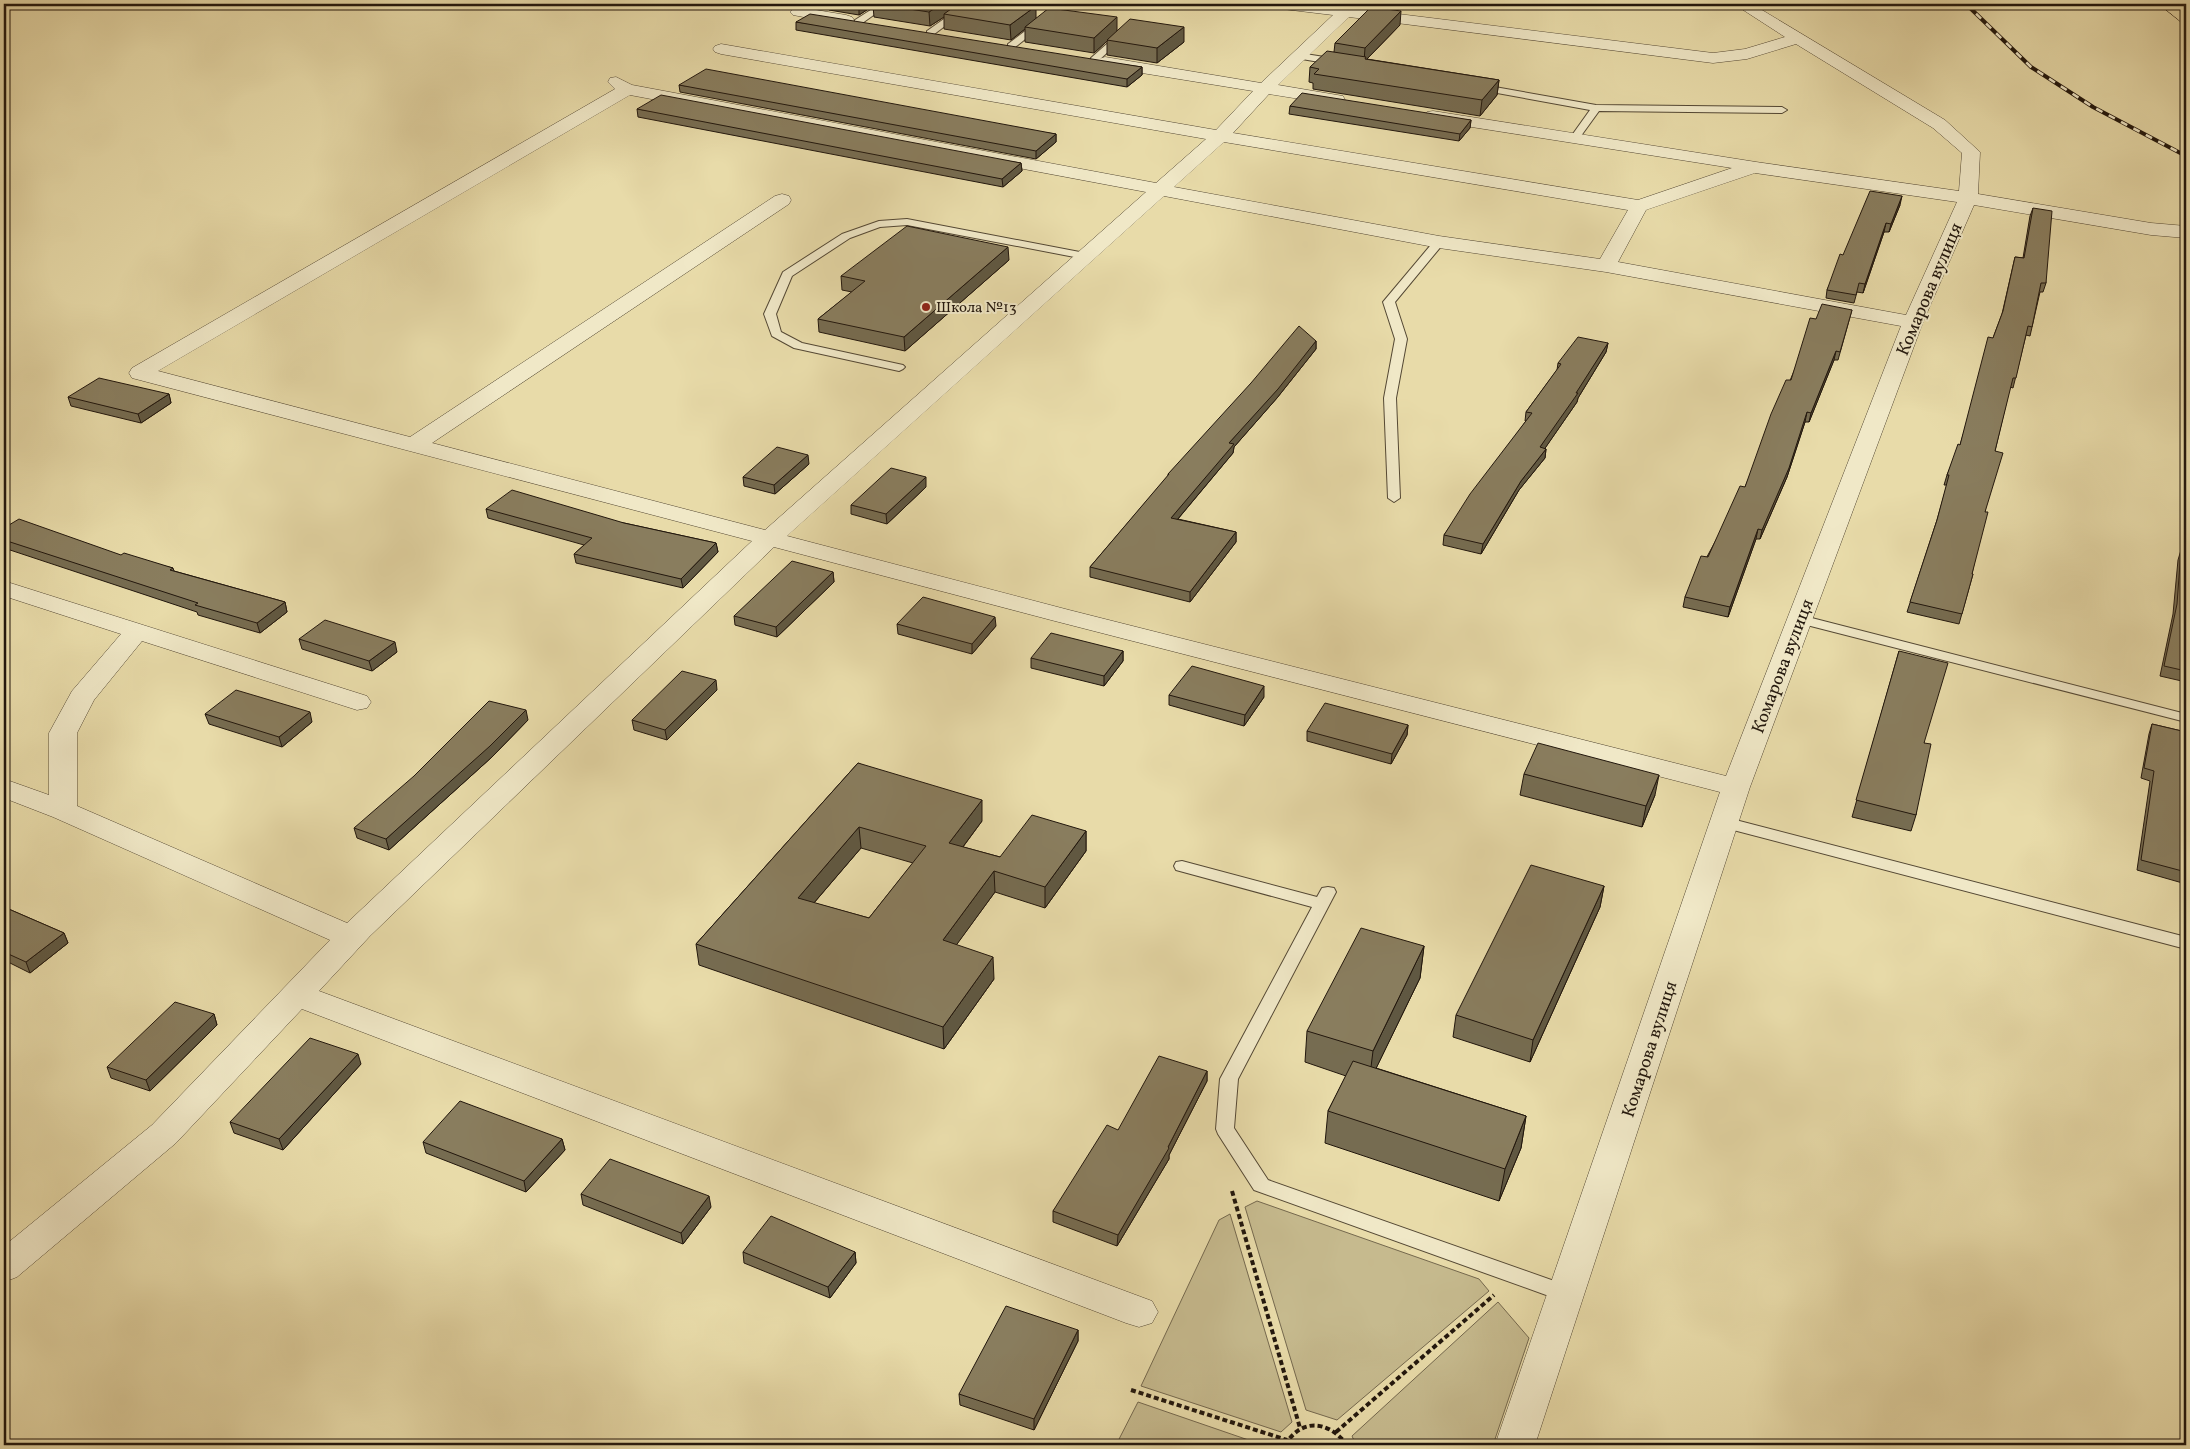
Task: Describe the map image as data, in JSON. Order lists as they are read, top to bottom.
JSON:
{
  "streets": {
    "street": ["Комарова вулиця"]
  },
  "places": ["Школа №13"]
}
